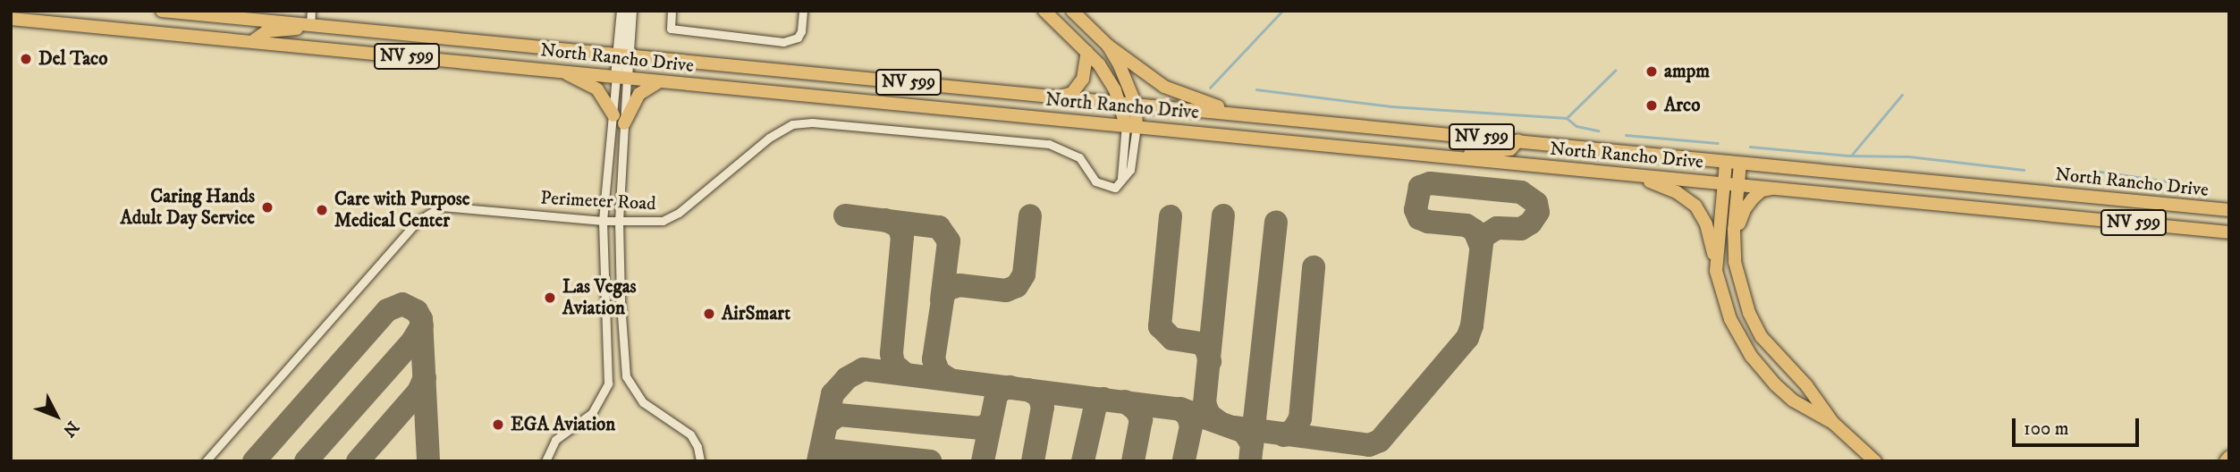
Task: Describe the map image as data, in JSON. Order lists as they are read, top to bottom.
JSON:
{
  "streets": {
    "main road": ["NV 599", "North Rancho Drive"],
    "street": ["Perimeter Road"]
  },
  "crossings": [
    ["North Rancho Drive", "Perimeter Road"]
  ],
  "places": [
    "Del Taco",
    "ampm",
    "Arco",
    "Caring Hands Adult Day Service",
    "Care with Purpose Medical Center",
    "Las Vegas Aviation",
    "AirSmart",
    "EGA Aviation"
  ],
  "scale_bar": "100 m",
  "north": "bottom right"
}
